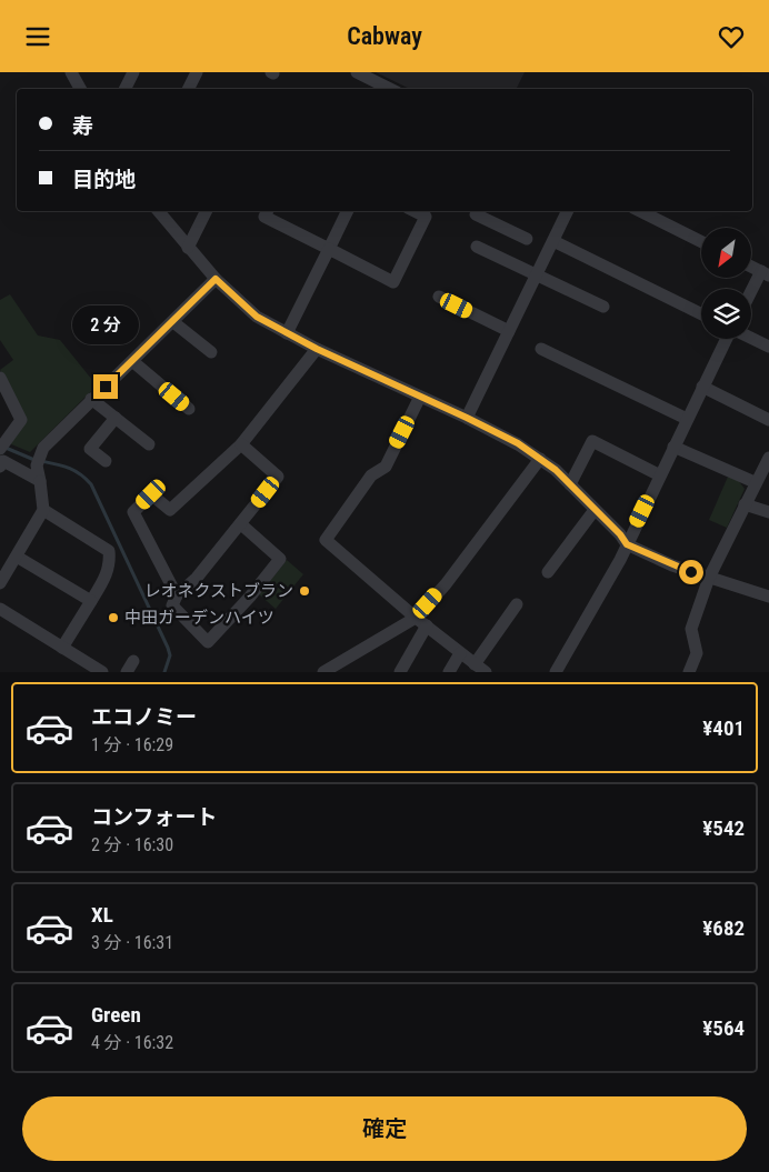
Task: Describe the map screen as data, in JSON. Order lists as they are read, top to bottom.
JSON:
{
  "places": ["レオネクストブラン", "中田ガーデンハイツ"],
  "north": "bottom left",
  "page": {
    "header": "Cabway",
    "banner": ["寿", "目的地"],
    "bubble": "2 分",
    "list": [
      {
        "name": "エコノミー",
        "note": "1 分 · 16:29",
        "value": "¥401"
      },
      {
        "name": "コンフォート",
        "note": "2 分 · 16:30",
        "value": "¥542"
      },
      {
        "name": "XL",
        "note": "3 分 · 16:31",
        "value": "¥682"
      },
      {
        "name": "Green",
        "note": "4 分 · 16:32",
        "value": "¥564"
      }
    ],
    "buttons": "確定"
  }
}
